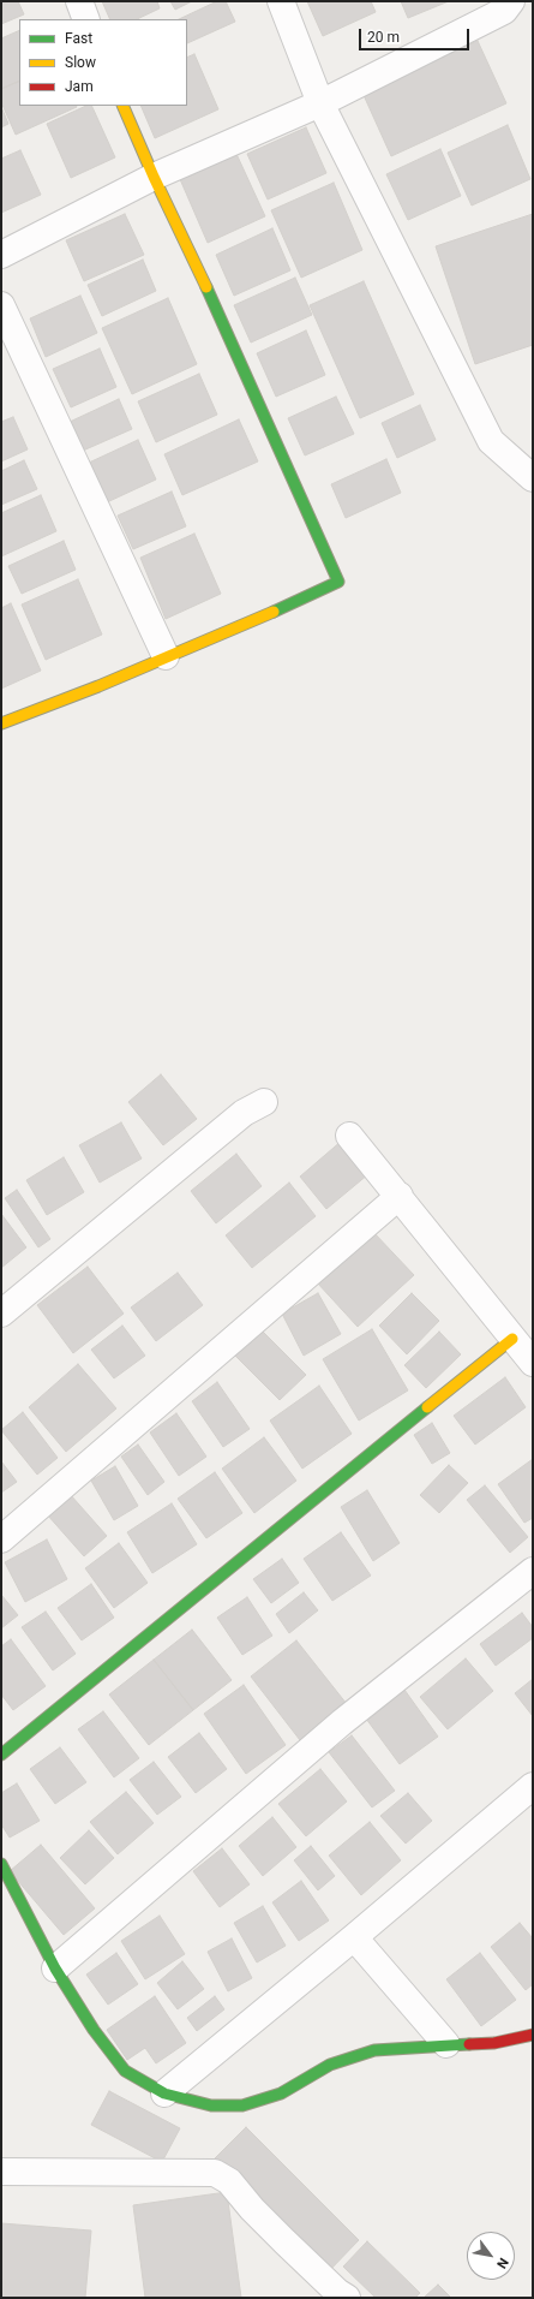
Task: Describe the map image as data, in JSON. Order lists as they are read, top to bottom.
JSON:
{
  "legend": ["Fast", "Slow", "Jam"],
  "scale_bar": "20 m",
  "north": "bottom right"
}
